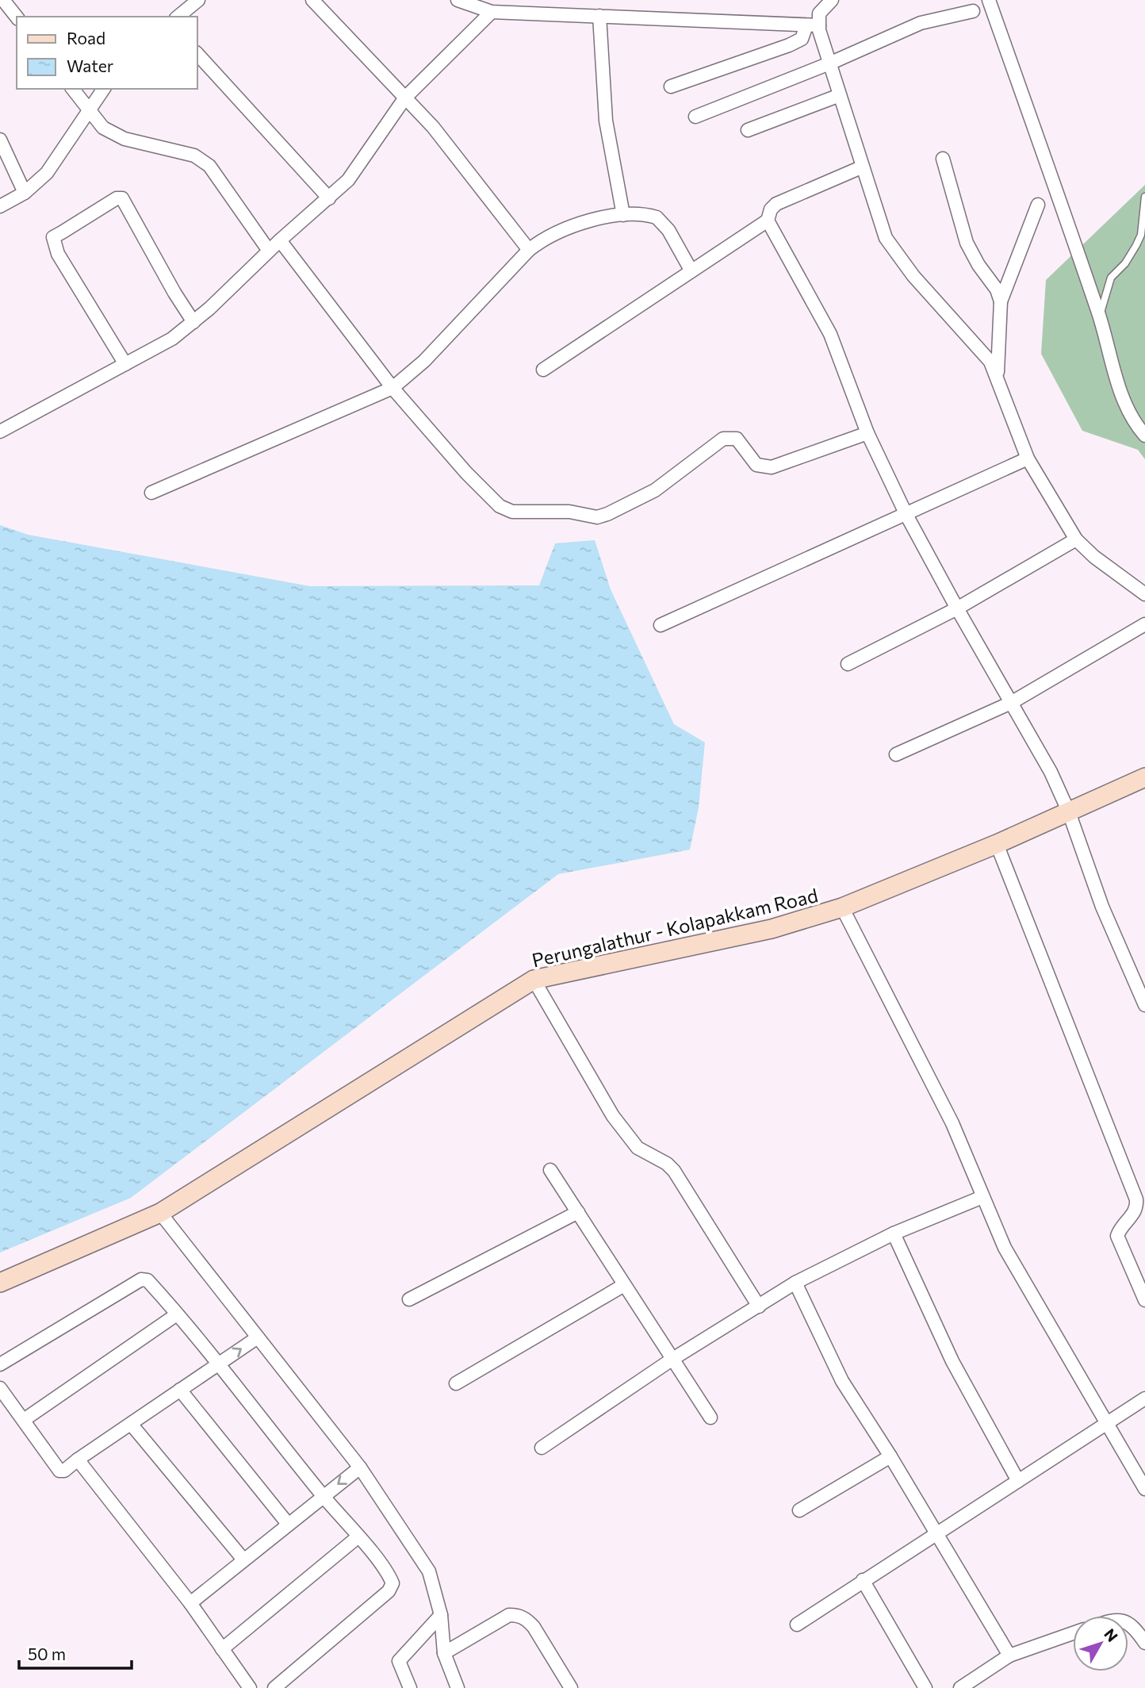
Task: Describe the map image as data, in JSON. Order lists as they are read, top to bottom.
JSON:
{
  "streets": {
    "main road": ["Perungalathur - Kolapakkam Road"]
  },
  "legend": ["Road", "Water"],
  "scale_bar": "50 m",
  "north": "top right"
}
